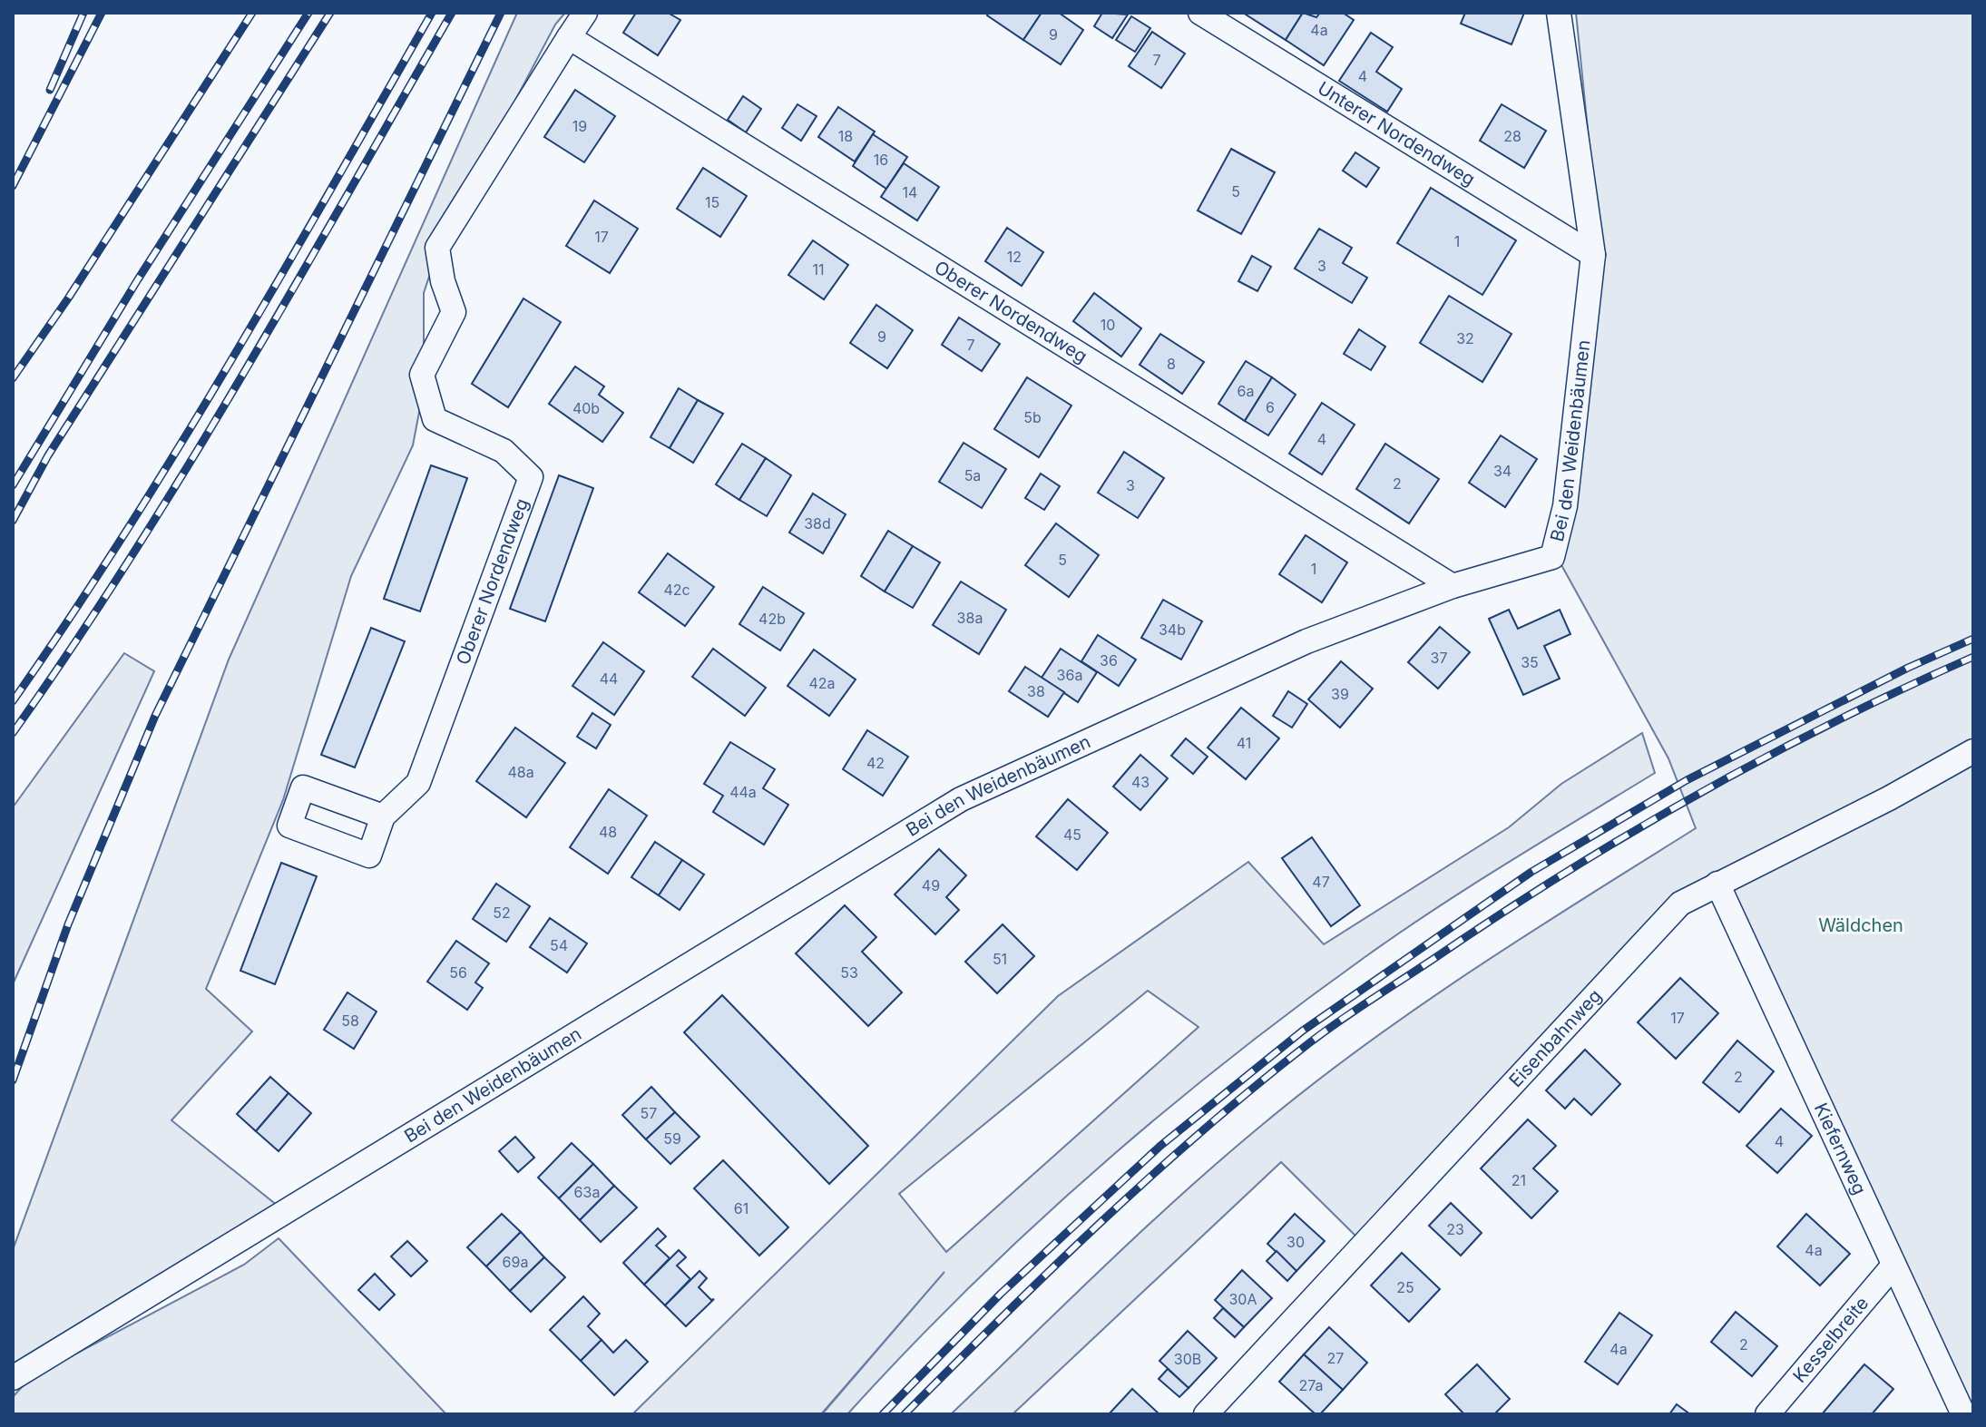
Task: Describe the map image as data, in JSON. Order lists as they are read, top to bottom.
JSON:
{
  "streets": {
    "street": [
      "Unterer Nordendweg",
      "Oberer Nordendweg",
      "Bei den Weidenbäumen",
      "Eisenbahnweg",
      "Kiefernweg",
      "Kesselbreite"
    ]
  },
  "crossings": [
    ["Unterer Nordendweg", "Bei den Weidenbäumen"],
    ["Oberer Nordendweg", "Bei den Weidenbäumen"],
    ["Eisenbahnweg", "Kiefernweg"],
    ["Kiefernweg", "Kesselbreite"]
  ],
  "parks": ["Wäldchen"],
  "house_numbers": [
    "4a",
    "9",
    "7",
    "4",
    "19",
    "18",
    "28",
    "16",
    "5",
    "14",
    "15",
    "17",
    "1",
    "12",
    "3",
    "11",
    "10",
    "9",
    "32",
    "7",
    "8",
    "6a",
    "6",
    "40b",
    "5b",
    "4",
    "34",
    "5a",
    "2",
    "3",
    "38d",
    "5",
    "1",
    "42c",
    "38a",
    "42b",
    "34b",
    "37",
    "36",
    "35",
    "36a",
    "44",
    "42a",
    "38",
    "39",
    "41",
    "42",
    "48a",
    "43",
    "44a",
    "48",
    "45",
    "47",
    "49",
    "52",
    "54",
    "51",
    "56",
    "53",
    "17",
    "58",
    "2",
    "57",
    "59",
    "4",
    "21",
    "63a",
    "61",
    "23",
    "30",
    "4a",
    "69a",
    "25",
    "30A",
    "2",
    "4a",
    "27",
    "30B",
    "27a"
  ]
}
